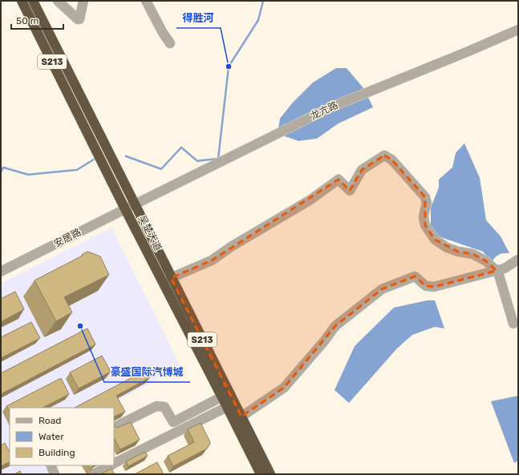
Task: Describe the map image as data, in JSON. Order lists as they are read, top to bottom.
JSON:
{
  "streets": {
    "highway": ["S213", "吴楚大道"],
    "street": ["龙亢路", "安居路"]
  },
  "crossings": [
    ["龙亢路", "吴楚大道"],
    ["龙亢路", "安居路"],
    ["吴楚大道", "安居路"]
  ],
  "places": ["得胜河", "豪盛国际汽博城"],
  "legend": ["Road", "Water", "Building"],
  "scale_bar": "50 m"
}
